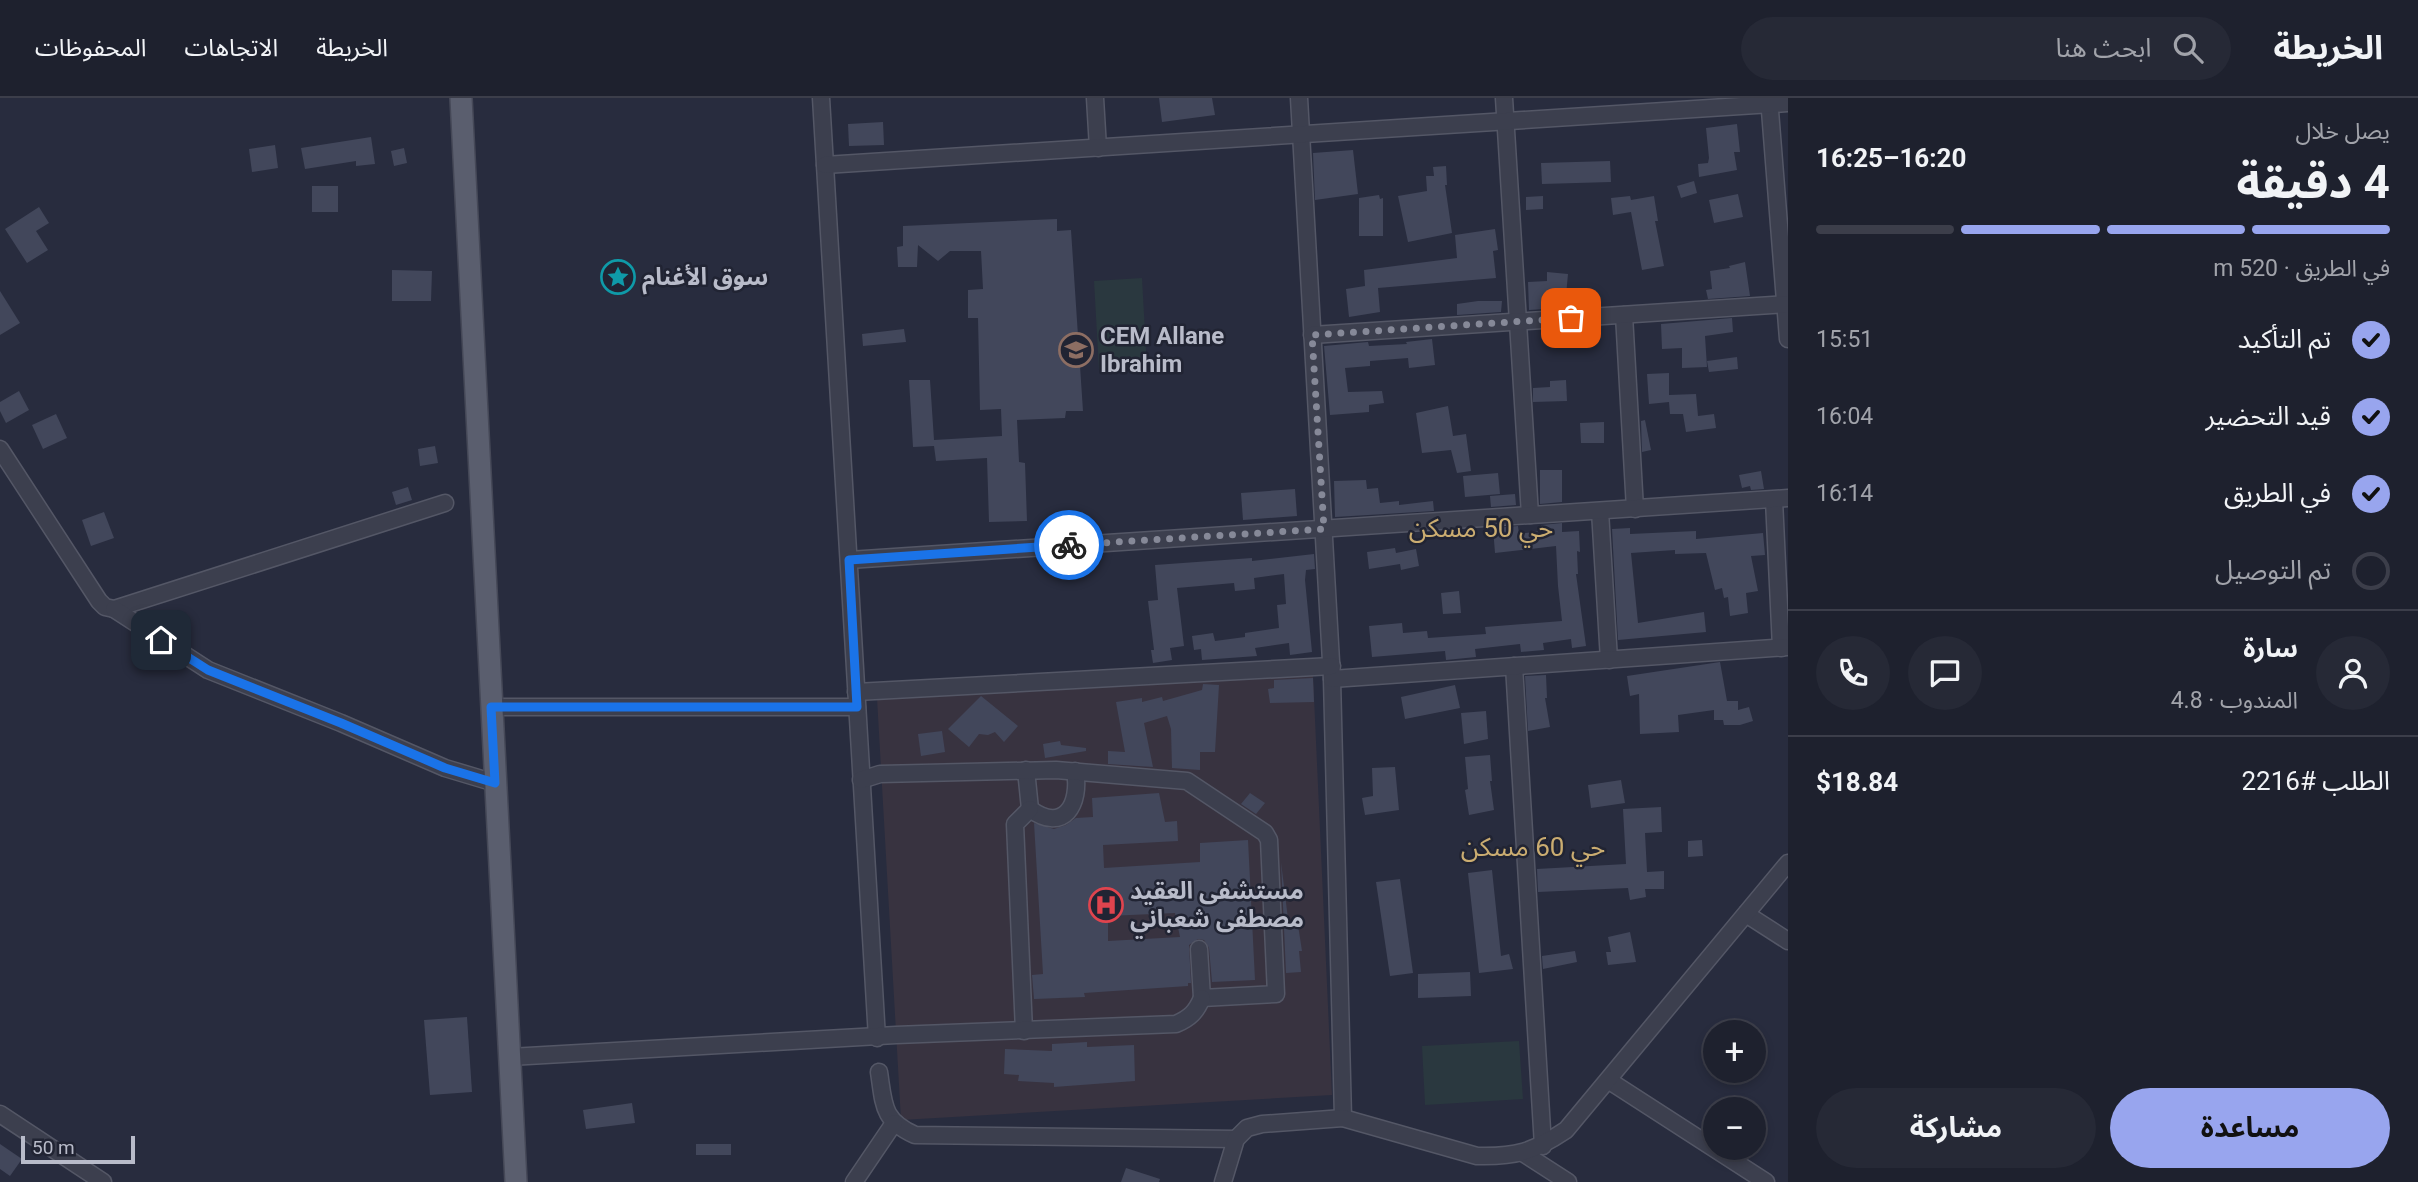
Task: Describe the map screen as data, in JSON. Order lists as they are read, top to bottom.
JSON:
{
  "districts": ["حي 50 مسكن", "حي 60 مسكن"],
  "places": {
    "place": ["سوق الأغنام"],
    "school or university": ["CEM Allane Ibrahim"],
    "hospital": ["مستشفى العقيد مصطفى شعباني"]
  },
  "scale_bar": "50 m",
  "page": {
    "header": "الخريطة",
    "search": "ابحث هنا",
    "nav": ["الخريطة", "الاتجاهات", "المحفوظات"],
    "heading": ["4 دقيقة", "يصل خلال", "16:20–16:25"],
    "panel": [
      "سارة",
      "المندوب · 4.8",
      "الطلب #2216",
      "$18.84"
    ],
    "bar": "في الطريق · 520 m",
    "list": [
      ["تم التأكيد", "15:51"],
      ["قيد التحضير", "16:04"],
      ["في الطريق", "16:14"],
      "تم التوصيل"
    ],
    "map_buttons": ["+", "−"],
    "buttons": ["مساعدة", "مشاركة"],
    "scale": "50 m"
  }
}
